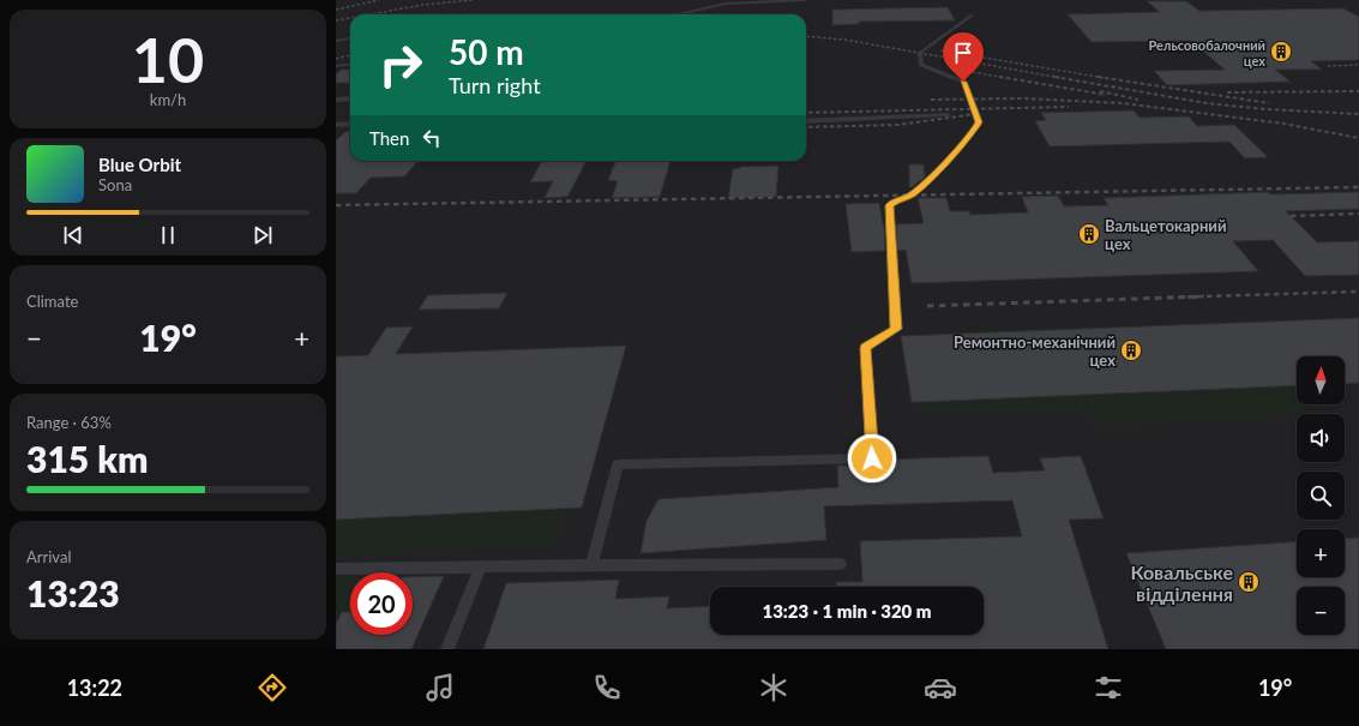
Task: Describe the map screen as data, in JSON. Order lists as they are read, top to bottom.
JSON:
{
  "places": {
    "building": [
      "Рельсовобалочний цех",
      "Вальцетокарний цех",
      "Ремонтно-механічний цех",
      "Ковальське відділення"
    ]
  },
  "north": "top",
  "page": {
    "tile": [
      ["10", "km/h"],
      "Climate",
      ["Range · 63%", "315 km"],
      ["Arrival", "13:23"]
    ],
    "turn": ["50 m", "Turn right"],
    "then": "Then",
    "song": ["Blue Orbit", "Sona"],
    "heat": ["−", "19°", "+"],
    "map_buttons": ["+", "−"],
    "limit": "20",
    "trip": "13:23 · 1 min · 320 m",
    "tabs": ["13:22", "19°"]
  }
}
